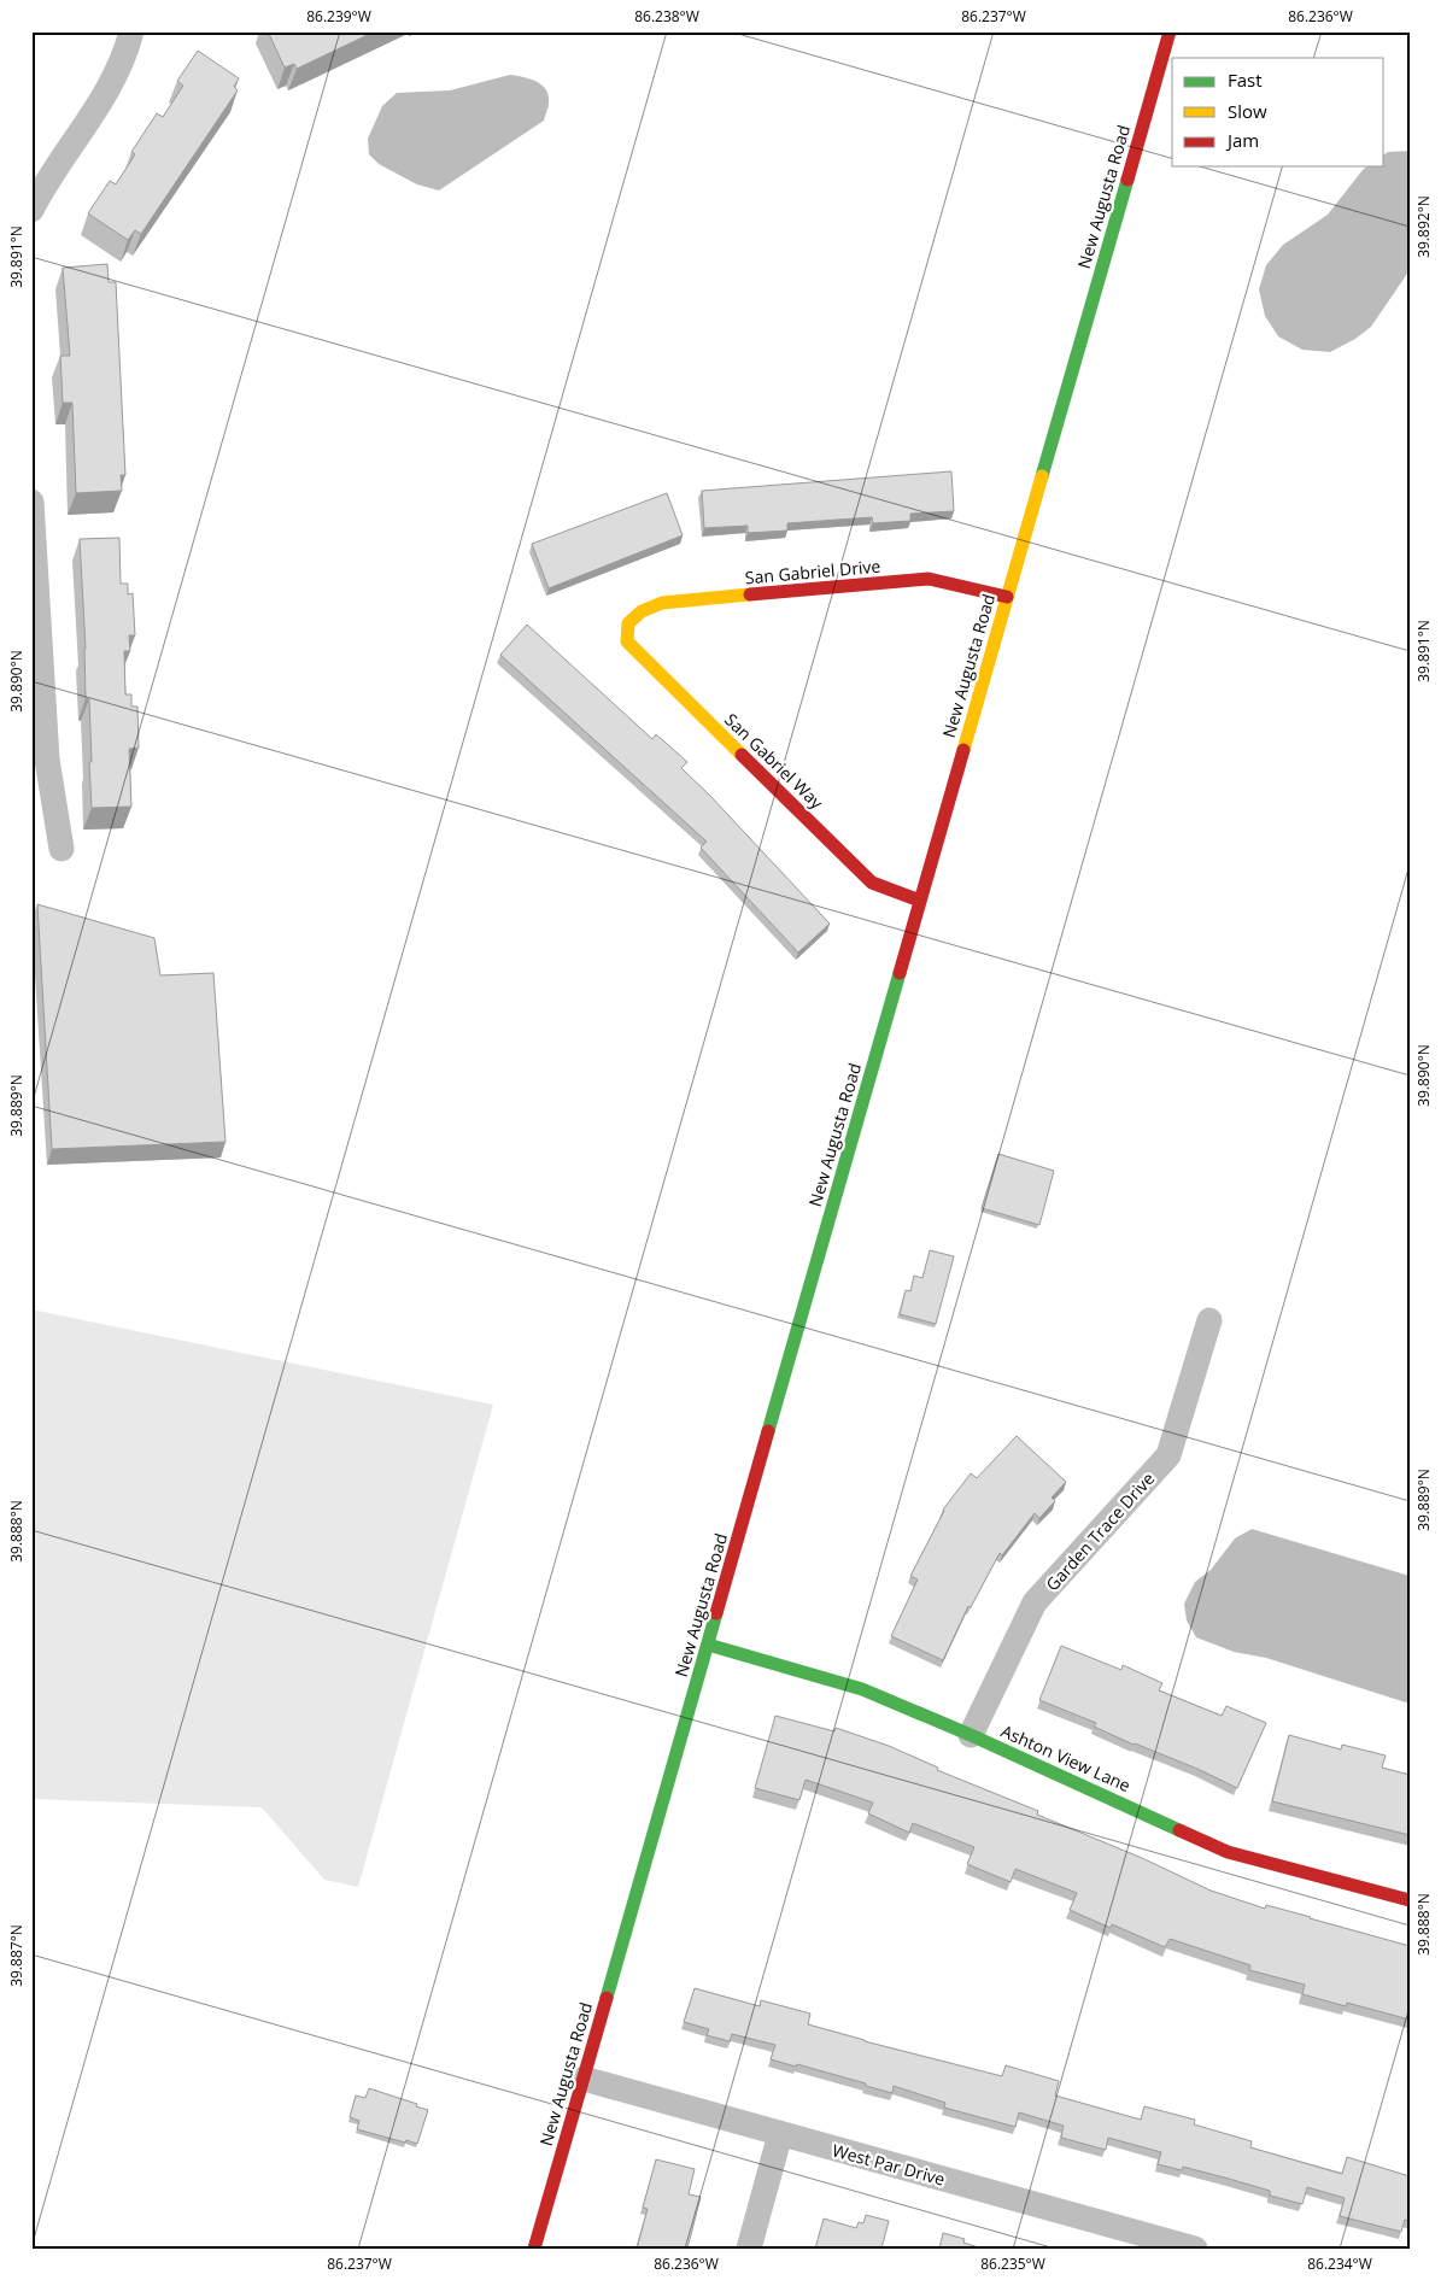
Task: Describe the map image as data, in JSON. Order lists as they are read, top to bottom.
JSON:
{
  "streets": {
    "street": [
      "New Augusta Road",
      "San Gabriel Drive",
      "San Gabriel Way",
      "Garden Trace Drive",
      "Ashton View Lane",
      "West Par Drive"
    ]
  },
  "crossings": [
    ["New Augusta Road", "San Gabriel Drive"],
    ["New Augusta Road", "San Gabriel Way"],
    ["New Augusta Road", "Ashton View Lane"],
    ["New Augusta Road", "West Par Drive"],
    ["San Gabriel Drive", "San Gabriel Way"],
    ["Garden Trace Drive", "Ashton View Lane"]
  ],
  "legend": ["Fast", "Slow", "Jam"],
  "coordinates": [
    "86.239°W",
    "86.238°W",
    "86.237°W",
    "86.236°W",
    "39.892°N",
    "39.891°N",
    "39.890°N",
    "39.889°N",
    "39.888°N",
    "39.887°N",
    "86.235°W",
    "86.234°W"
  ]
}
